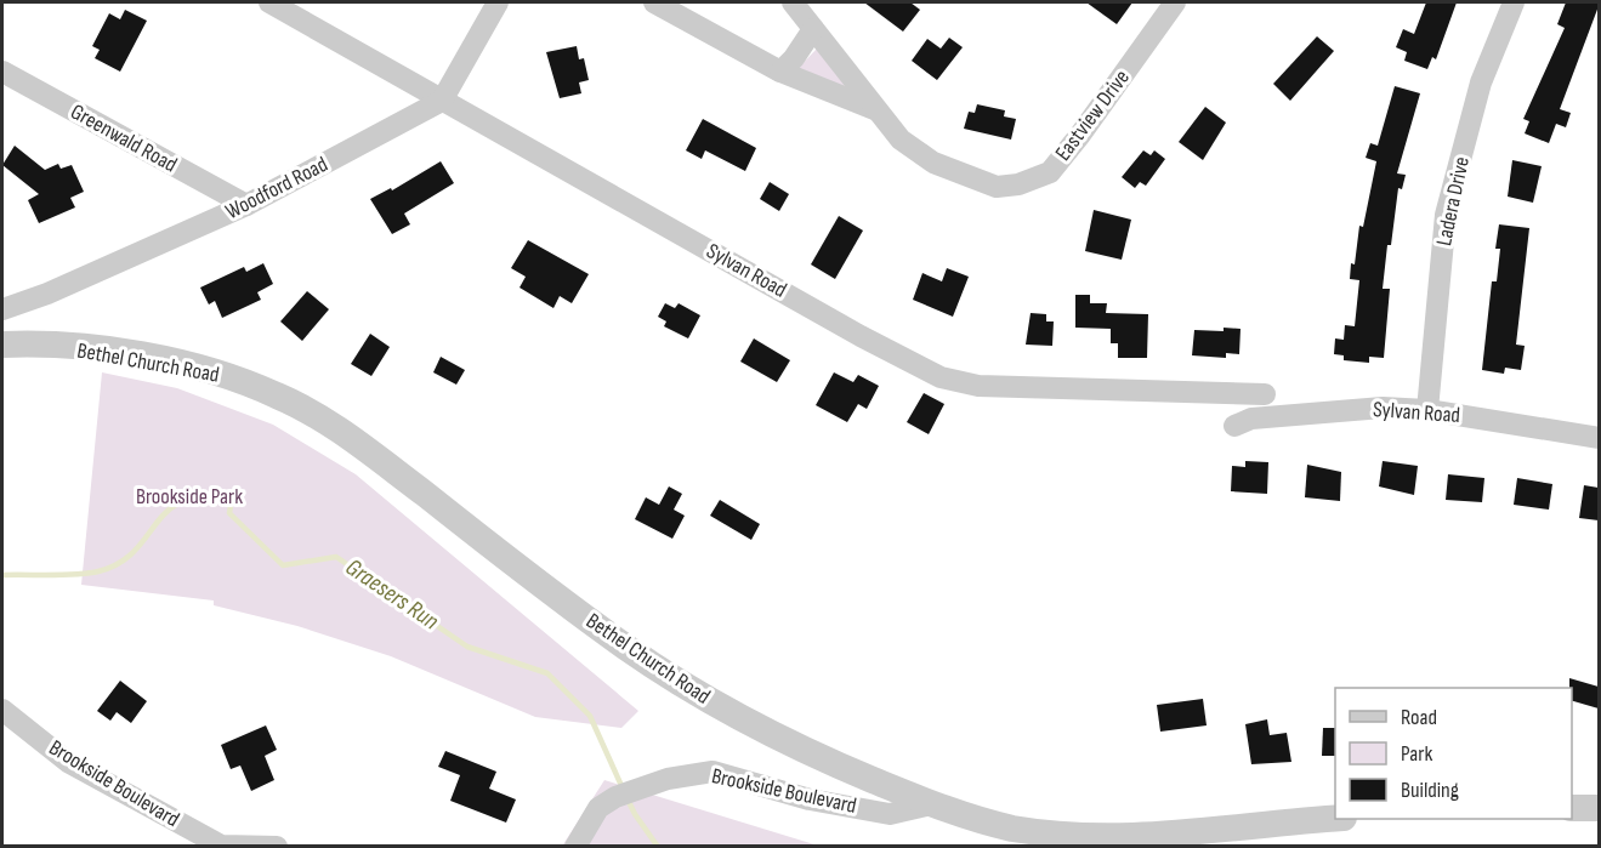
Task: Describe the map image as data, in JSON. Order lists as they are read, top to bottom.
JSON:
{
  "streets": {
    "street": [
      "Eastview Drive",
      "Greenwald Road",
      "Woodford Road",
      "Ladera Drive",
      "Sylvan Road",
      "Bethel Church Road",
      "Brookside Boulevard"
    ]
  },
  "crossings": [
    ["Greenwald Road", "Woodford Road"],
    ["Woodford Road", "Sylvan Road"],
    ["Ladera Drive", "Sylvan Road"],
    ["Bethel Church Road", "Brookside Boulevard"]
  ],
  "water": ["Graesers Run"],
  "parks": ["Brookside Park"],
  "legend": ["Road", "Park", "Building"]
}
